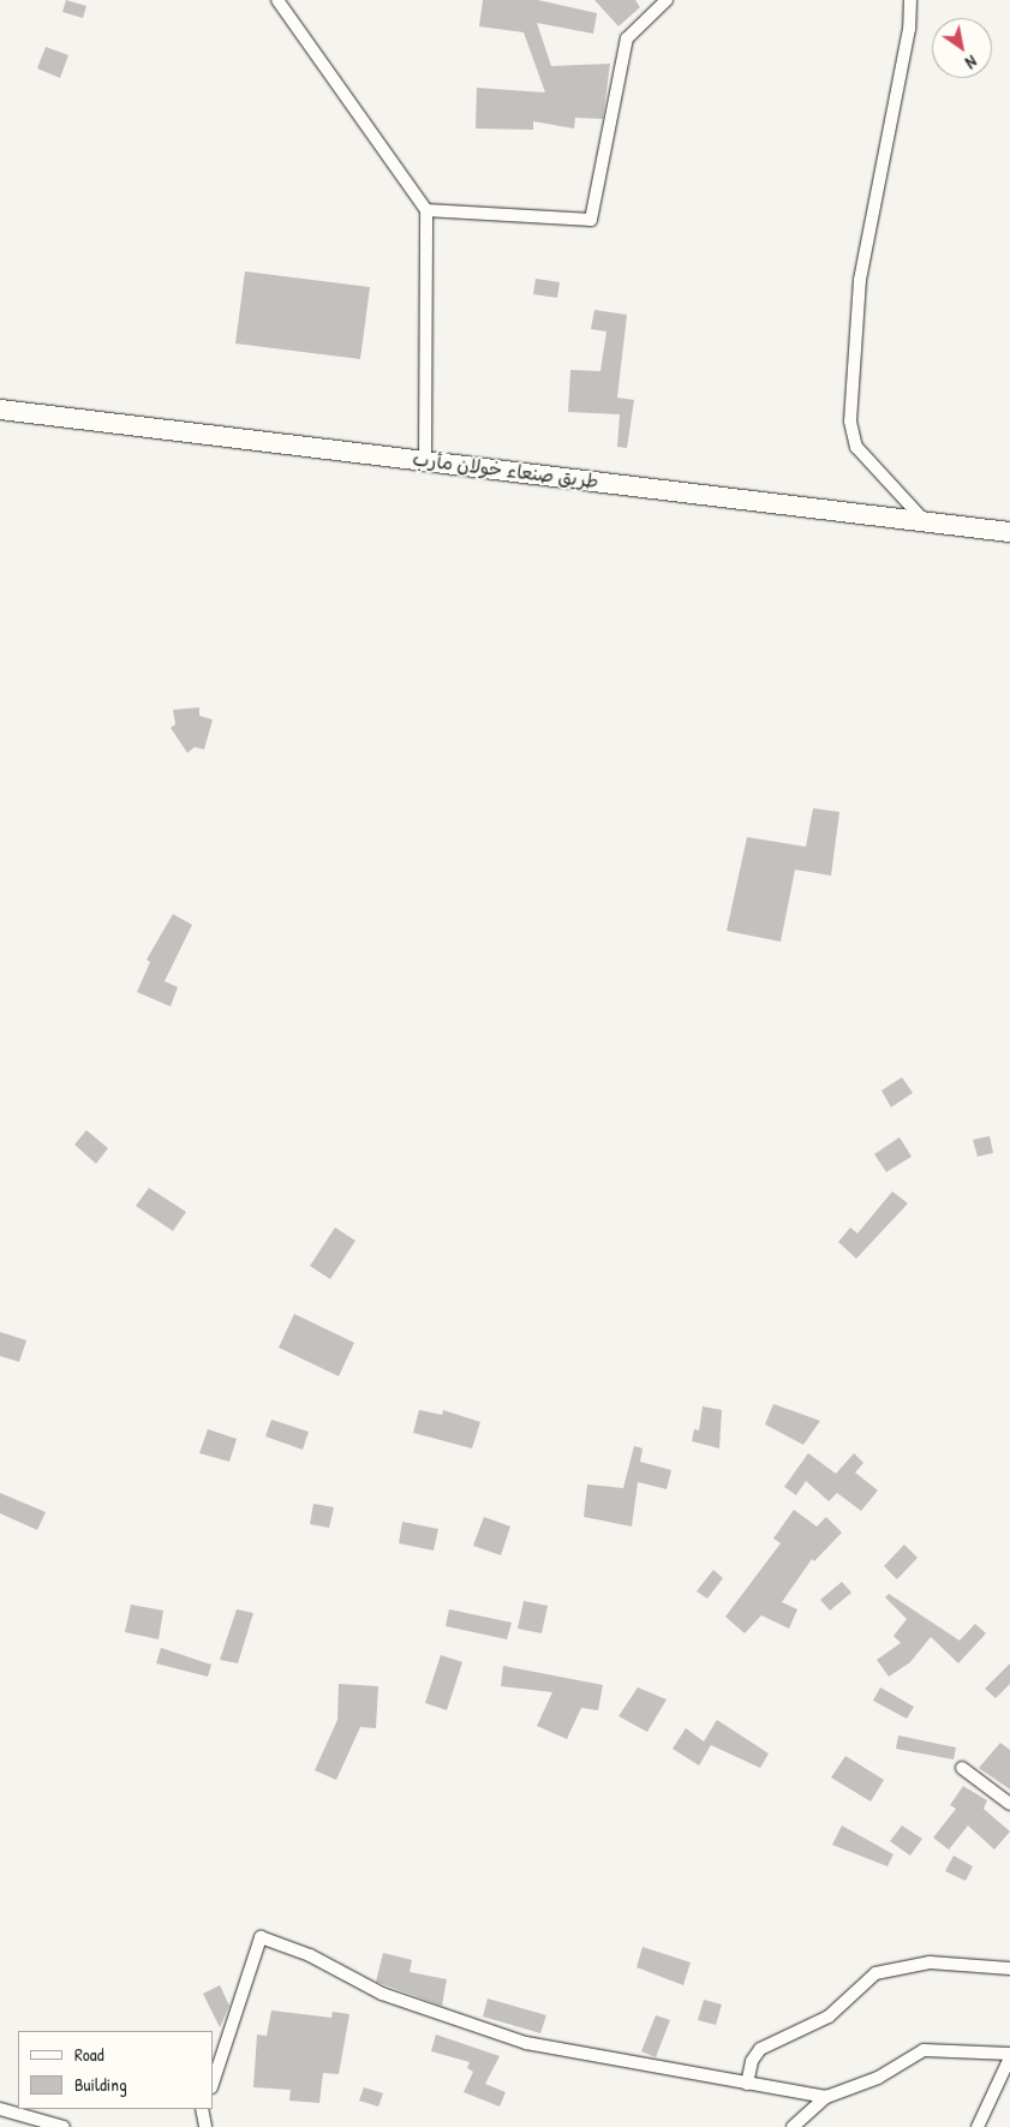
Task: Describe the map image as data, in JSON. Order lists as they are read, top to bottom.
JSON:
{
  "streets": {
    "main road": ["طريق صنعاء خولان مأرب"]
  },
  "legend": ["Road", "Building"],
  "north": "bottom right"
}
